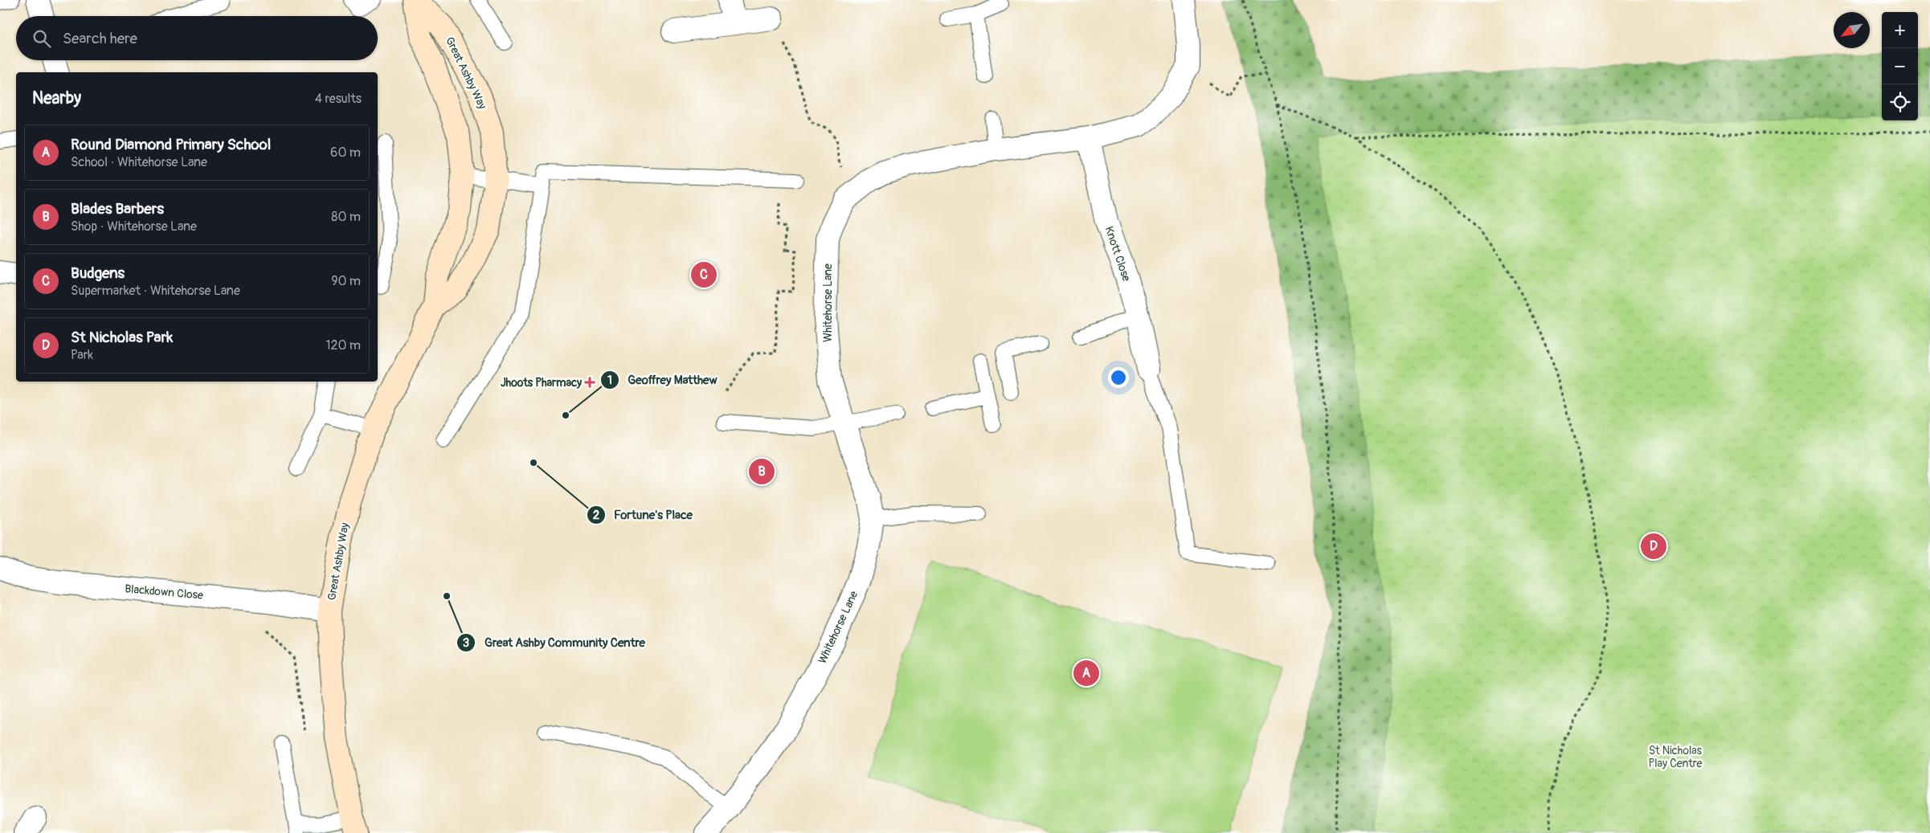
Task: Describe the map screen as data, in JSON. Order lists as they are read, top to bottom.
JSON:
{
  "streets": {
    "street": [
      "Great Ashby Way",
      "Knott Close",
      "Whitehorse Lane",
      "Blackdown Close"
    ]
  },
  "crossings": [
    ["Great Ashby Way", "Blackdown Close"],
    ["Knott Close", "Whitehorse Lane"]
  ],
  "parks": ["St Nicholas Play Centre"],
  "places": {
    "health": ["Jhoots Pharmacy"],
    "other": ["Geoffrey Matthew", "Fortune's Place", "Great Ashby Community Centre"]
  },
  "north": "bottom left",
  "page": {
    "map_buttons": ["+", "−"],
    "search": "Search here",
    "heading": ["Nearby", "4 results"],
    "list": [
      {
        "mark": "A",
        "name": "Round Diamond Primary School",
        "note": "School · Whitehorse Lane",
        "value": "60 m"
      },
      {
        "mark": "B",
        "name": "Blades Barbers",
        "note": "Shop · Whitehorse Lane",
        "value": "80 m"
      },
      {
        "mark": "C",
        "name": "Budgens",
        "note": "Supermarket · Whitehorse Lane",
        "value": "90 m"
      },
      {
        "mark": "D",
        "name": "St Nicholas Park",
        "note": "Park",
        "value": "120 m"
      }
    ],
    "pins": [
      "C",
      "B",
      "D",
      "A"
    ]
  }
}
